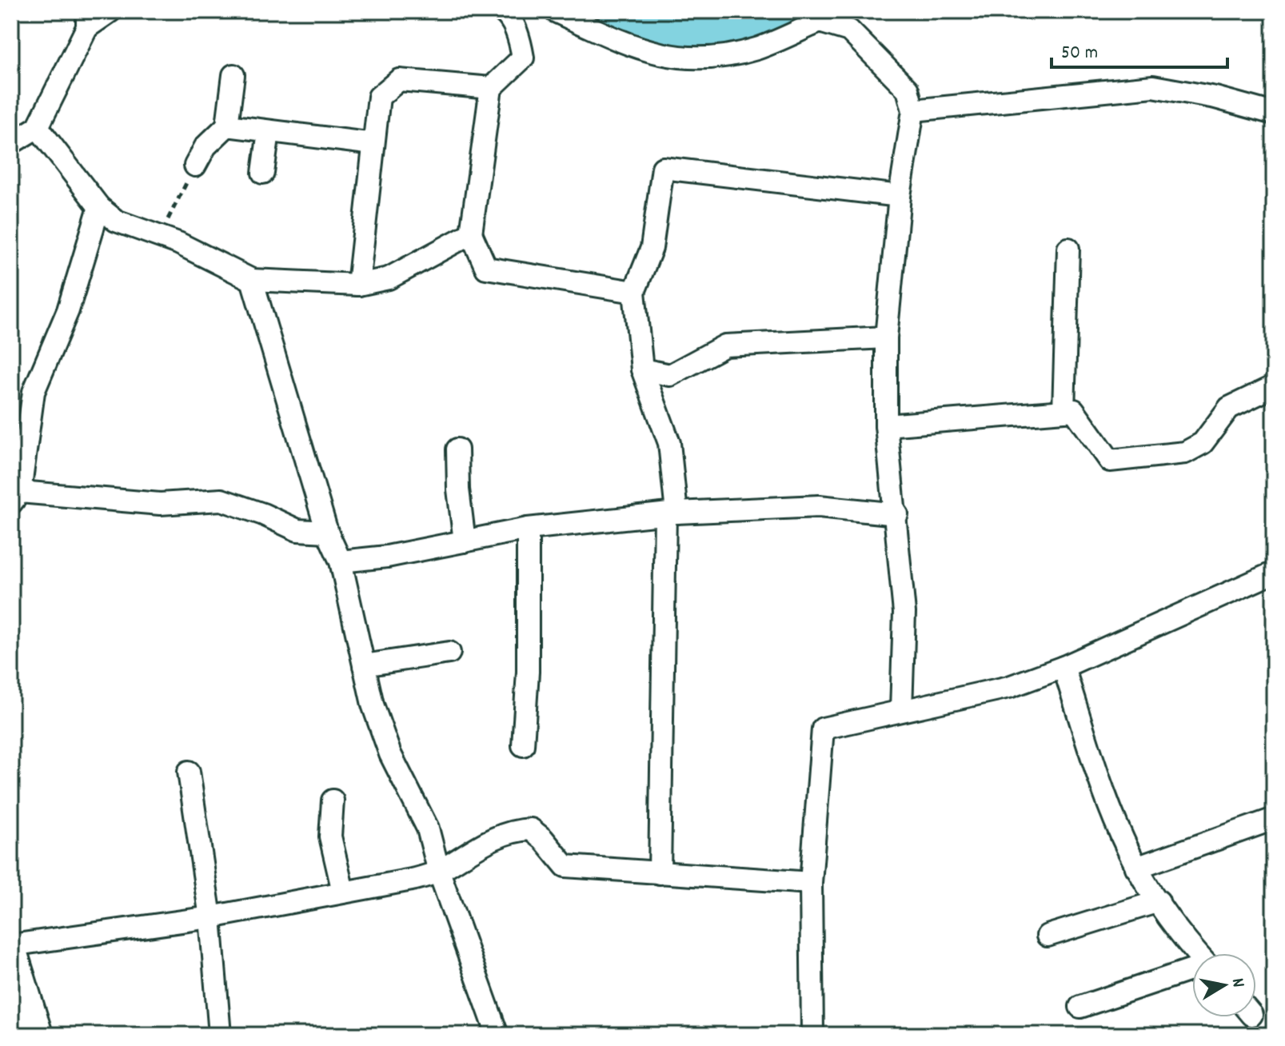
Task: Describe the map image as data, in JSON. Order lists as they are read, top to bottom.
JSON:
{
  "scale_bar": "50 m",
  "north": "right"
}
